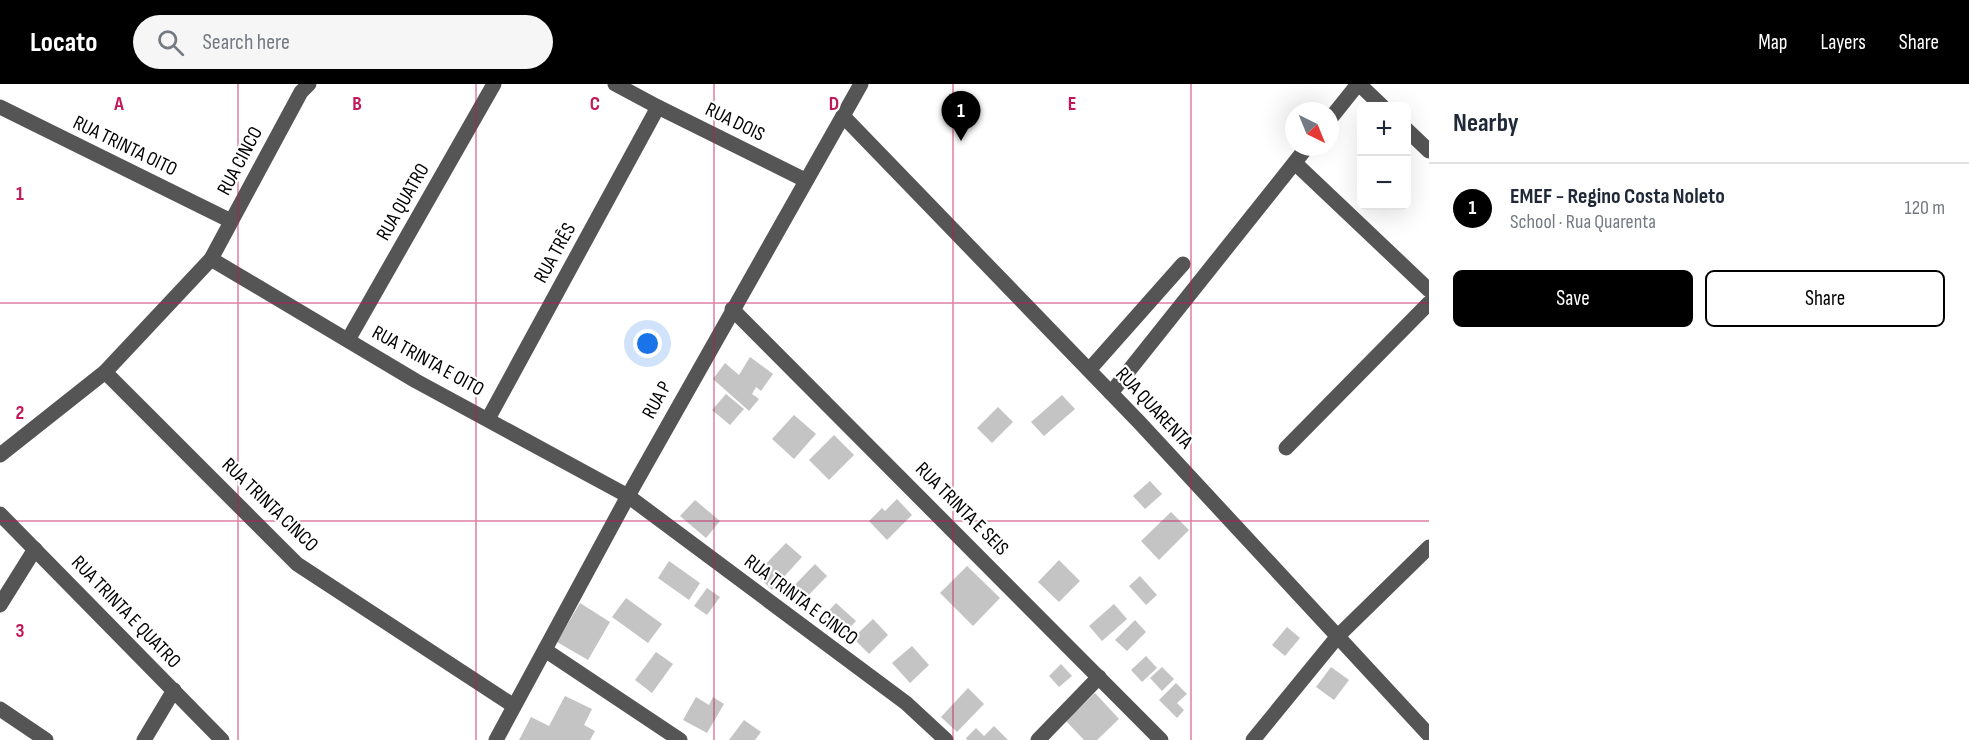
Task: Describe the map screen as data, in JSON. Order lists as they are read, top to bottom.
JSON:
{
  "streets": {
    "street": [
      "RUA DOIS",
      "RUA TRINTA OITO",
      "RUA CINCO",
      "RUA QUATRO",
      "RUA TRÊS",
      "RUA TRINTA E OITO",
      "RUA P",
      "RUA QUARENTA",
      "RUA TRINTA CINCO",
      "RUA TRINTA E SEIS",
      "RUA TRINTA E CINCO",
      "RUA TRINTA E QUATRO"
    ]
  },
  "crossings": [
    ["RUA DOIS", "RUA TRÊS"],
    ["RUA DOIS", "RUA P"],
    ["RUA TRINTA OITO", "RUA CINCO"],
    ["RUA CINCO", "RUA TRINTA E OITO"],
    ["RUA CINCO", "RUA TRINTA CINCO"],
    ["RUA QUATRO", "RUA TRINTA E OITO"],
    ["RUA TRÊS", "RUA TRINTA E OITO"],
    ["RUA TRINTA E OITO", "RUA P"],
    ["RUA TRINTA E OITO", "RUA TRINTA E CINCO"],
    ["RUA P", "RUA QUARENTA"],
    ["RUA P", "RUA TRINTA CINCO"],
    ["RUA P", "RUA TRINTA E SEIS"],
    ["RUA P", "RUA TRINTA E CINCO"]
  ],
  "north": "bottom right",
  "page": {
    "header": "Locato",
    "search": "Search here",
    "nav": ["Map", "Layers", "Share"],
    "heading": "Nearby",
    "pins": "1",
    "map_buttons": ["+", "−"],
    "list": [
      {
        "mark": "1",
        "name": "EMEF - Regino Costa Noleto",
        "note": "School · Rua Quarenta",
        "value": "120 m"
      }
    ],
    "buttons": ["Save", "Share"]
  },
  "grid": {
    "columns": [
      "A",
      "B",
      "C",
      "D",
      "E"
    ],
    "rows": ["1", "2", "3"]
  }
}
